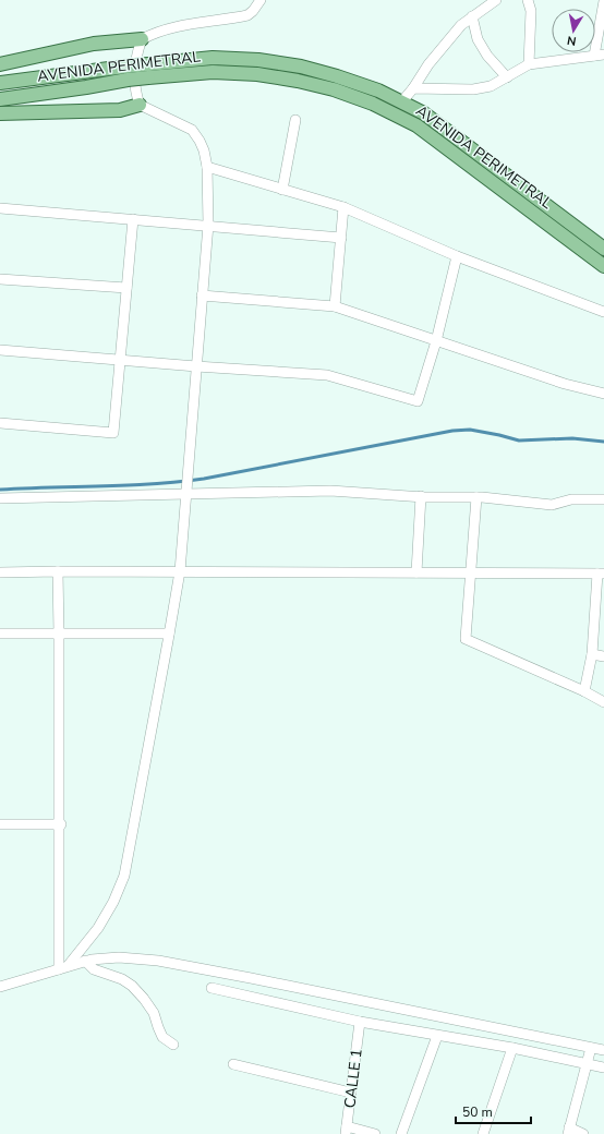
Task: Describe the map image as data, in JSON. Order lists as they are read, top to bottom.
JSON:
{
  "streets": {
    "main road": ["AVENIDA PERIMETRAL"],
    "street": ["CALLE 1"]
  },
  "scale_bar": "50 m",
  "north": "bottom"
}
